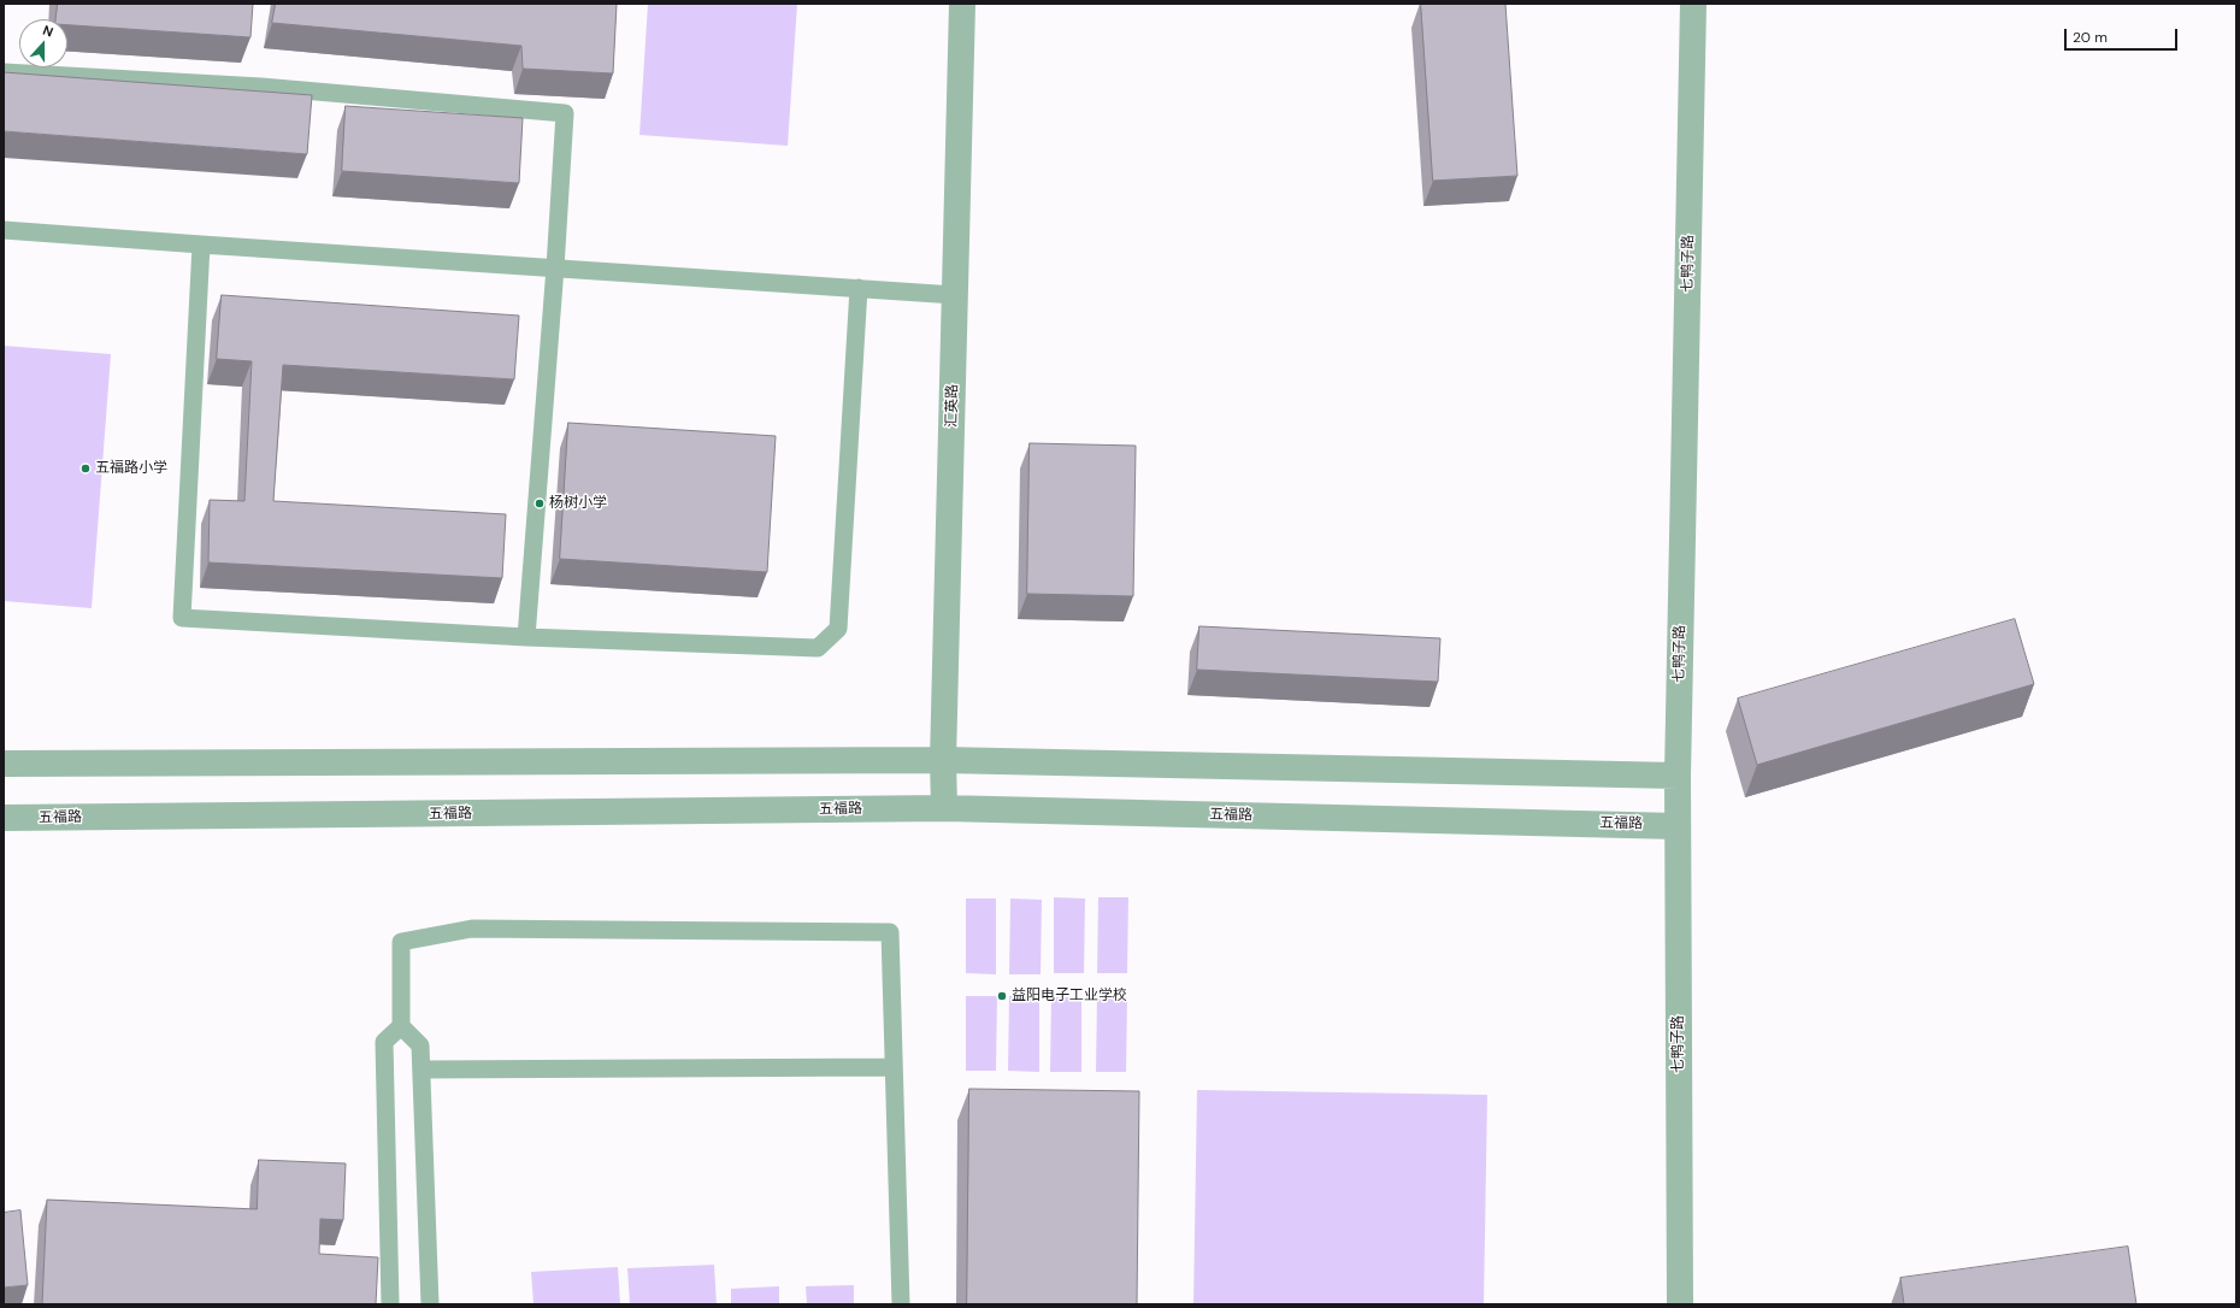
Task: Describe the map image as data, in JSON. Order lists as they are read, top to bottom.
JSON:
{
  "streets": {
    "street": ["七鸭子路", "汇英路", "五福路"]
  },
  "crossings": [
    ["七鸭子路", "五福路"],
    ["汇英路", "五福路"]
  ],
  "places": ["五福路小学", "杨树小学", "益阳电子工业学校"],
  "scale_bar": "20 m",
  "north": "top"
}
